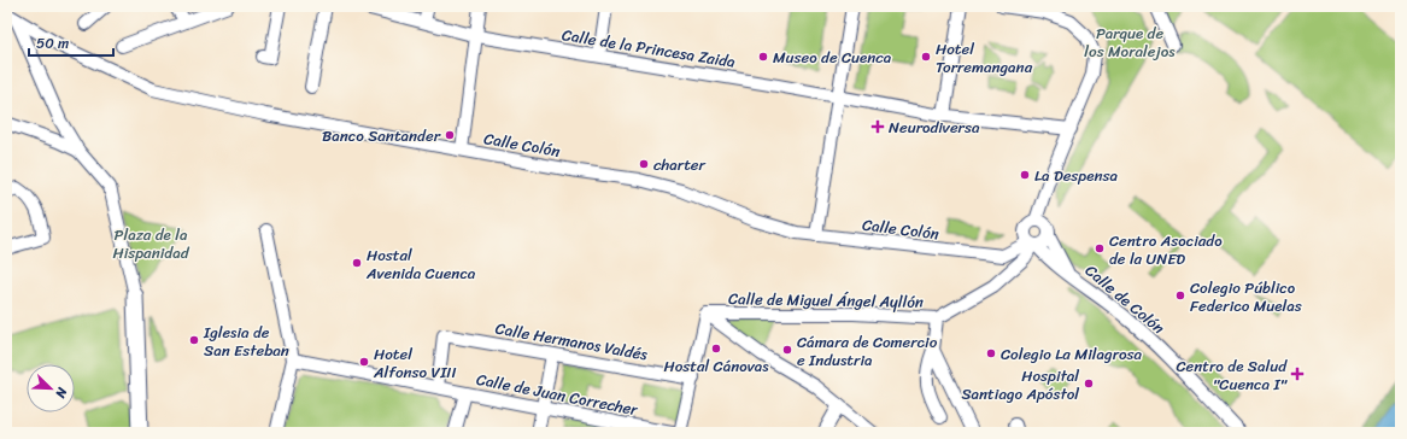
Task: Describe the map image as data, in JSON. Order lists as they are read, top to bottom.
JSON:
{
  "streets": {
    "street": [
      "Calle de la Princesa Zaida",
      "Calle Colón",
      "Calle de Colón",
      "Calle de Miguel Ángel Ayllón",
      "Calle Hermanos Valdés",
      "Calle de Juan Correcher"
    ]
  },
  "crossings": [
    ["Calle Colón", "Calle de Colón"],
    ["Calle Colón", "Calle de Miguel Ángel Ayllón"],
    ["Calle de Colón", "Calle de Miguel Ángel Ayllón"],
    ["Calle Hermanos Valdés", "Calle de Juan Correcher"]
  ],
  "parks": ["Parque de los Moralejos", "Plaza de la Hispanidad"],
  "places": {
    "other": [
      "Museo de Cuenca",
      "Hotel Torremangana",
      "Banco Santander",
      "charter",
      "La Despensa",
      "Centro Asociado de la UNED",
      "Hostal Avenida Cuenca",
      "Colegio Público Federico Muelas",
      "Iglesia de San Esteban",
      "Hostal Cánovas",
      "Cámara de Comercio e Industria",
      "Colegio La Milagrosa",
      "Hotel Alfonso VIII",
      "Hospital Santiago Apóstol"
    ],
    "health": ["Neurodiversa", "Centro de Salud \"Cuenca I\""]
  },
  "scale_bar": "50 m",
  "north": "bottom right"
}
